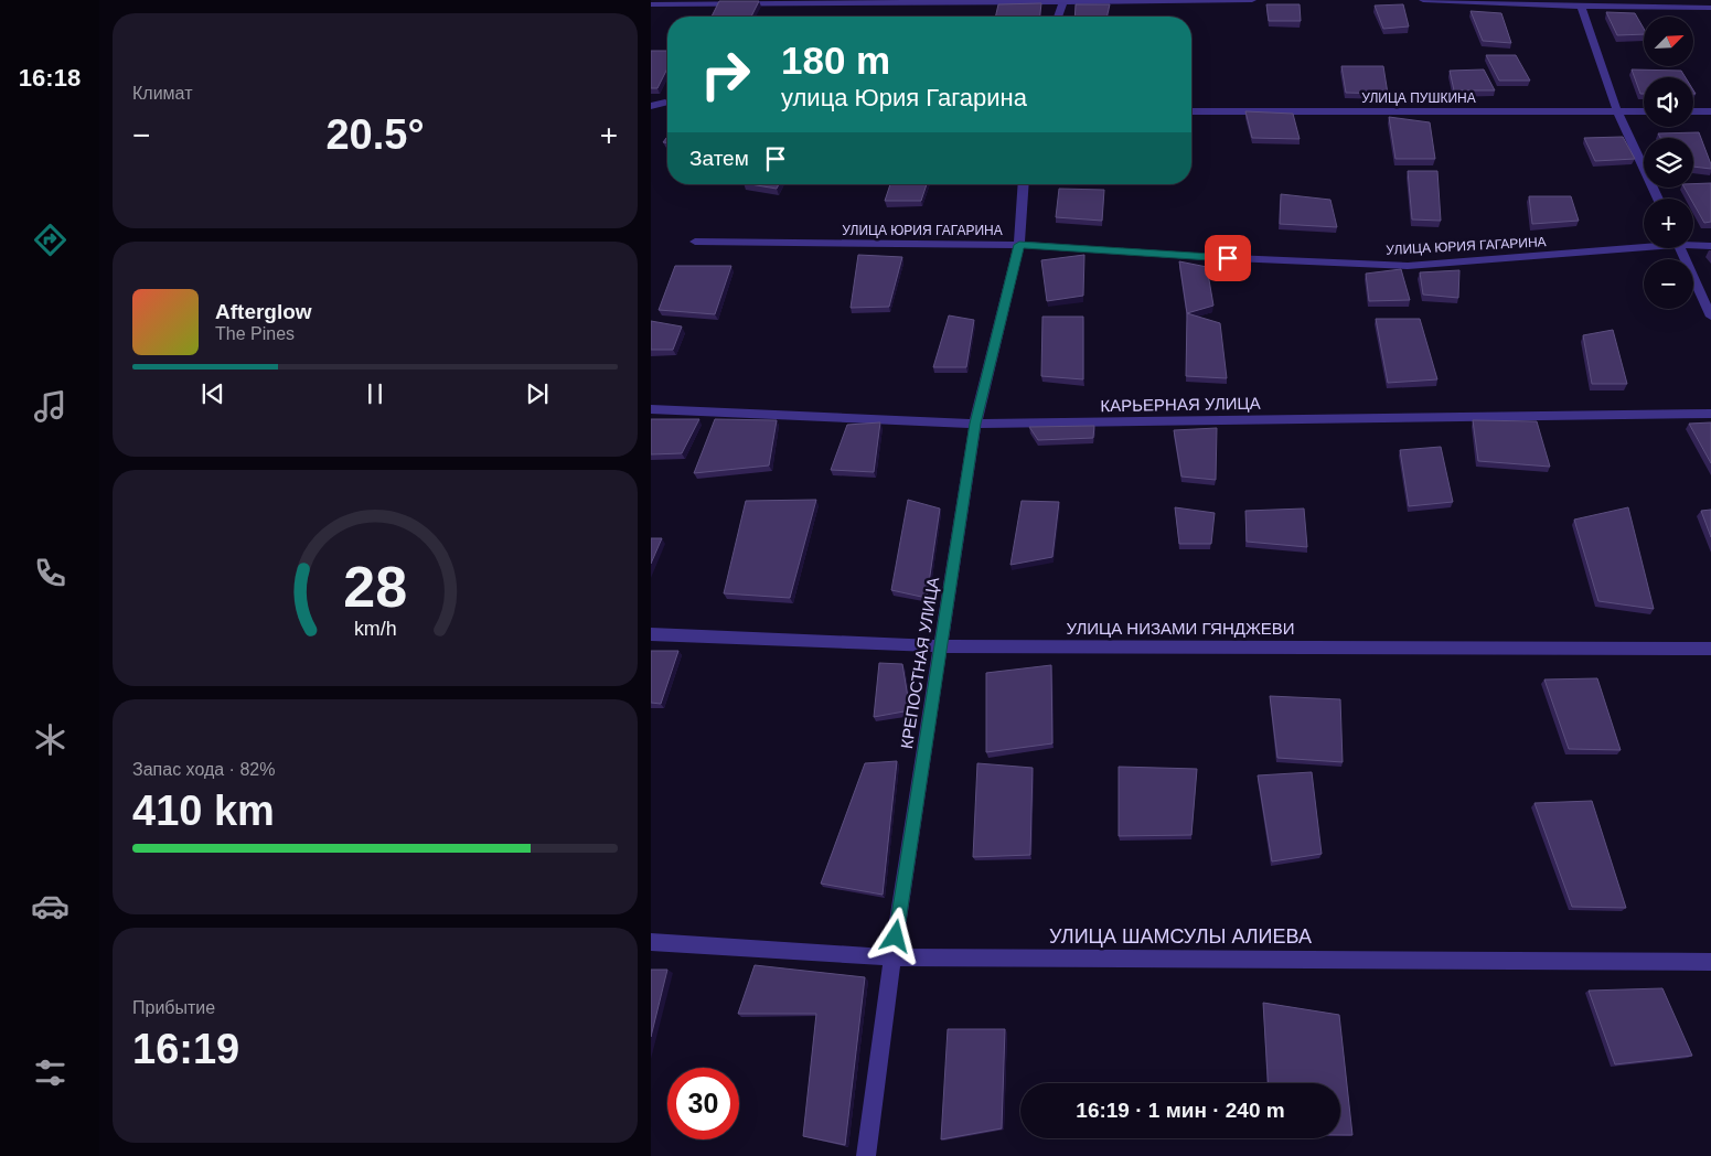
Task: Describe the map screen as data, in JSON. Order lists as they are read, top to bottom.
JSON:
{
  "streets": {
    "street": [
      "УЛИЦА ПУШКИНА",
      "УЛИЦА ЮРИЯ ГАГАРИНА",
      "КАРЬЕРНАЯ УЛИЦА",
      "УЛИЦА НИЗАМИ ГЯНДЖЕВИ",
      "КРЕПОСТНАЯ УЛИЦА",
      "УЛИЦА ШАМСУЛЫ АЛИЕВА"
    ]
  },
  "crossings": [
    ["УЛИЦА ЮРИЯ ГАГАРИНА", "КРЕПОСТНАЯ УЛИЦА"],
    ["КАРЬЕРНАЯ УЛИЦА", "КРЕПОСТНАЯ УЛИЦА"],
    ["УЛИЦА НИЗАМИ ГЯНДЖЕВИ", "КРЕПОСТНАЯ УЛИЦА"],
    ["КРЕПОСТНАЯ УЛИЦА", "УЛИЦА ШАМСУЛЫ АЛИЕВА"]
  ],
  "north": "top right",
  "page": {
    "tabs": "16:18",
    "tile": [
      "Климат",
      ["Запас хода · 82%", "410 km"],
      ["Прибытие", "16:19"]
    ],
    "map_buttons": ["+", "−"],
    "turn": ["180 m", "улица Юрия Гагарина"],
    "heat": ["−", "20.5°", "+"],
    "then": "Затем",
    "song": ["Afterglow", "The Pines"],
    "limit": "30",
    "trip": "16:19 · 1 мин · 240 m",
    "gauge": ["28", "km/h"]
  }
}
